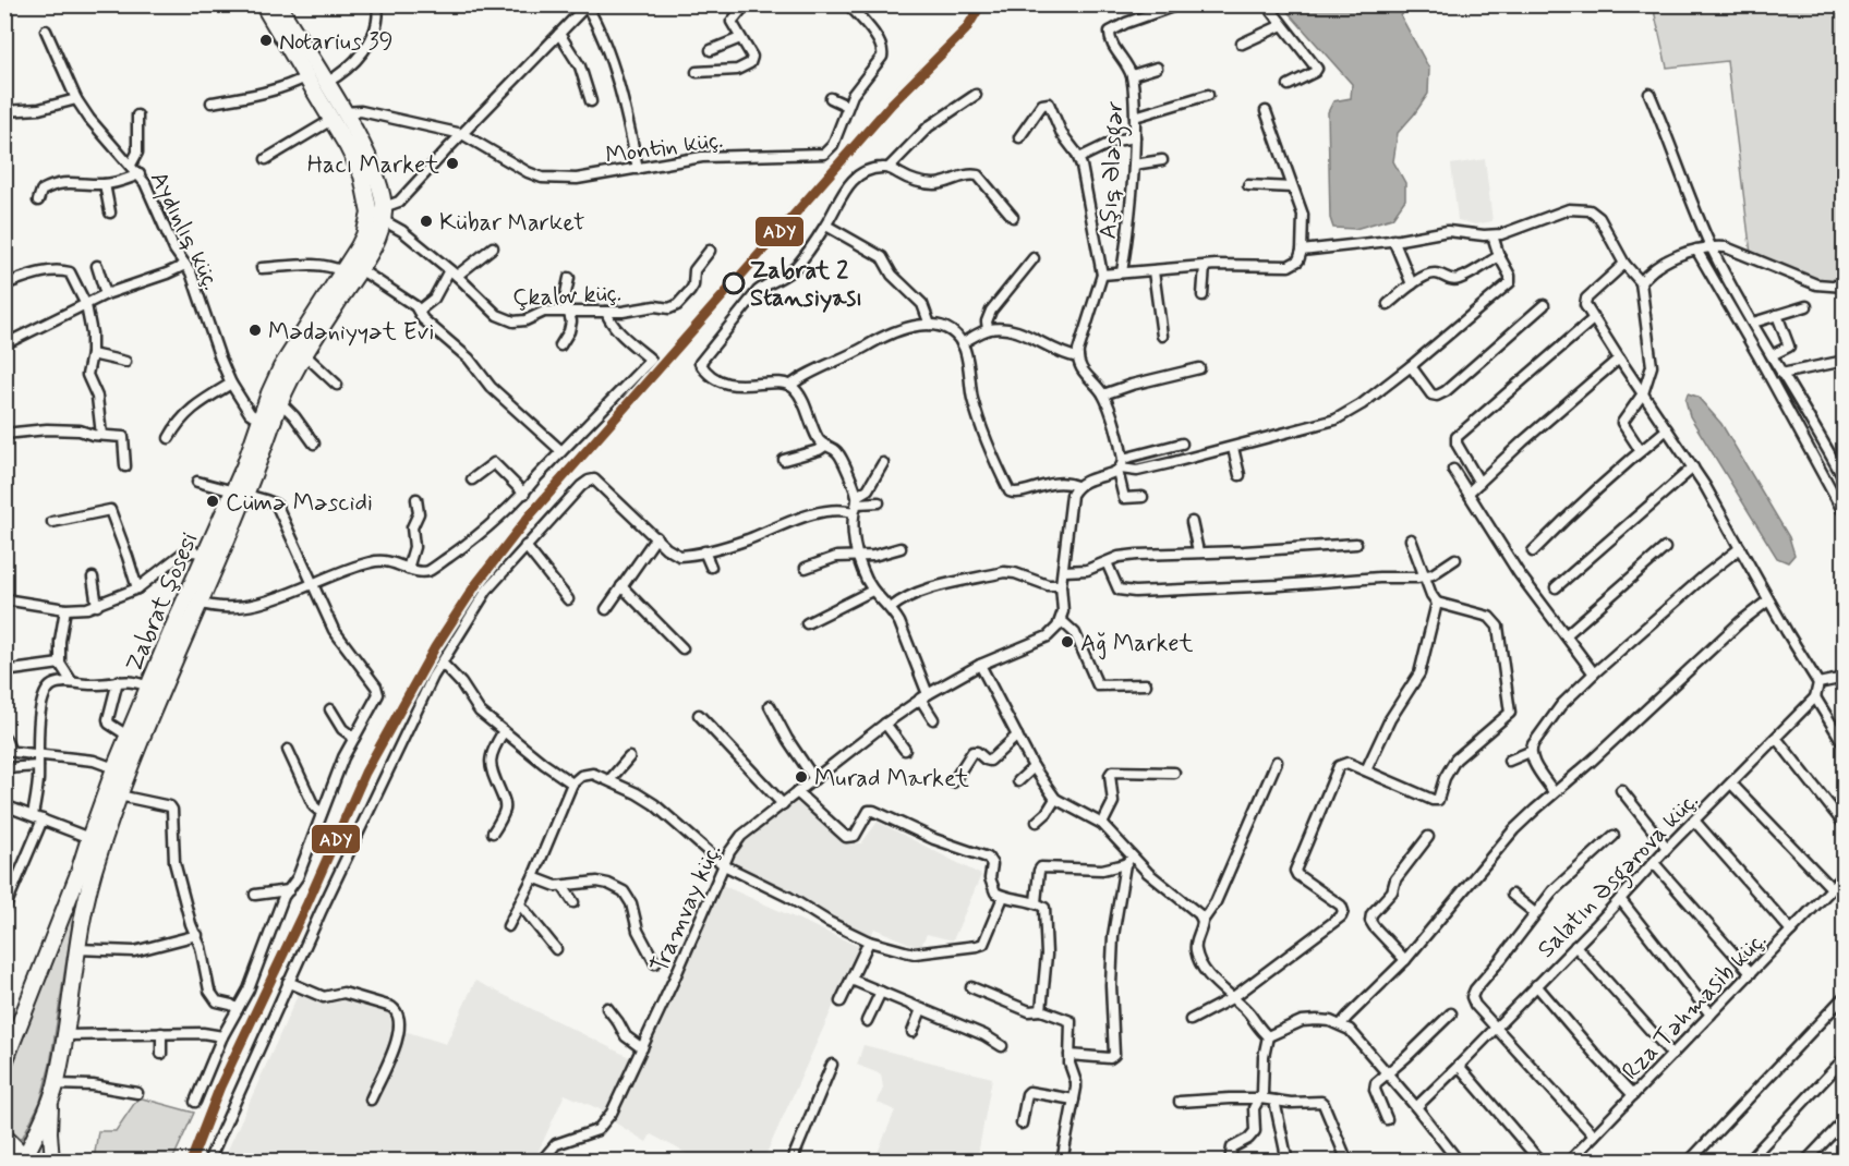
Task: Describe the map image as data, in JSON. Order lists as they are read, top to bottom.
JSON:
{
  "streets": {
    "main road": ["Zabrat şosesi"],
    "street": [
      "Montin küç.",
      "Aşıq Ələsgər",
      "Aydınlıq küç.",
      "Çkalov küç.",
      "Salatın Əsgərova küç.",
      "Tramvay küç.",
      "Rza Təhmasib küç."
    ]
  },
  "crossings": [
    ["Montin küç.", "Zabrat şosesi"],
    ["Aydınlıq küç.", "Zabrat şosesi"]
  ],
  "places": [
    "Notarius 39",
    "Hacı Market",
    "Kübar Market",
    "Zabrat 2 Stansiyası",
    "Mədəniyyət Evi",
    "Cümə Məscidi",
    "Ağ Market",
    "Murad Market"
  ],
  "lines": ["transit line ADY"]
}
